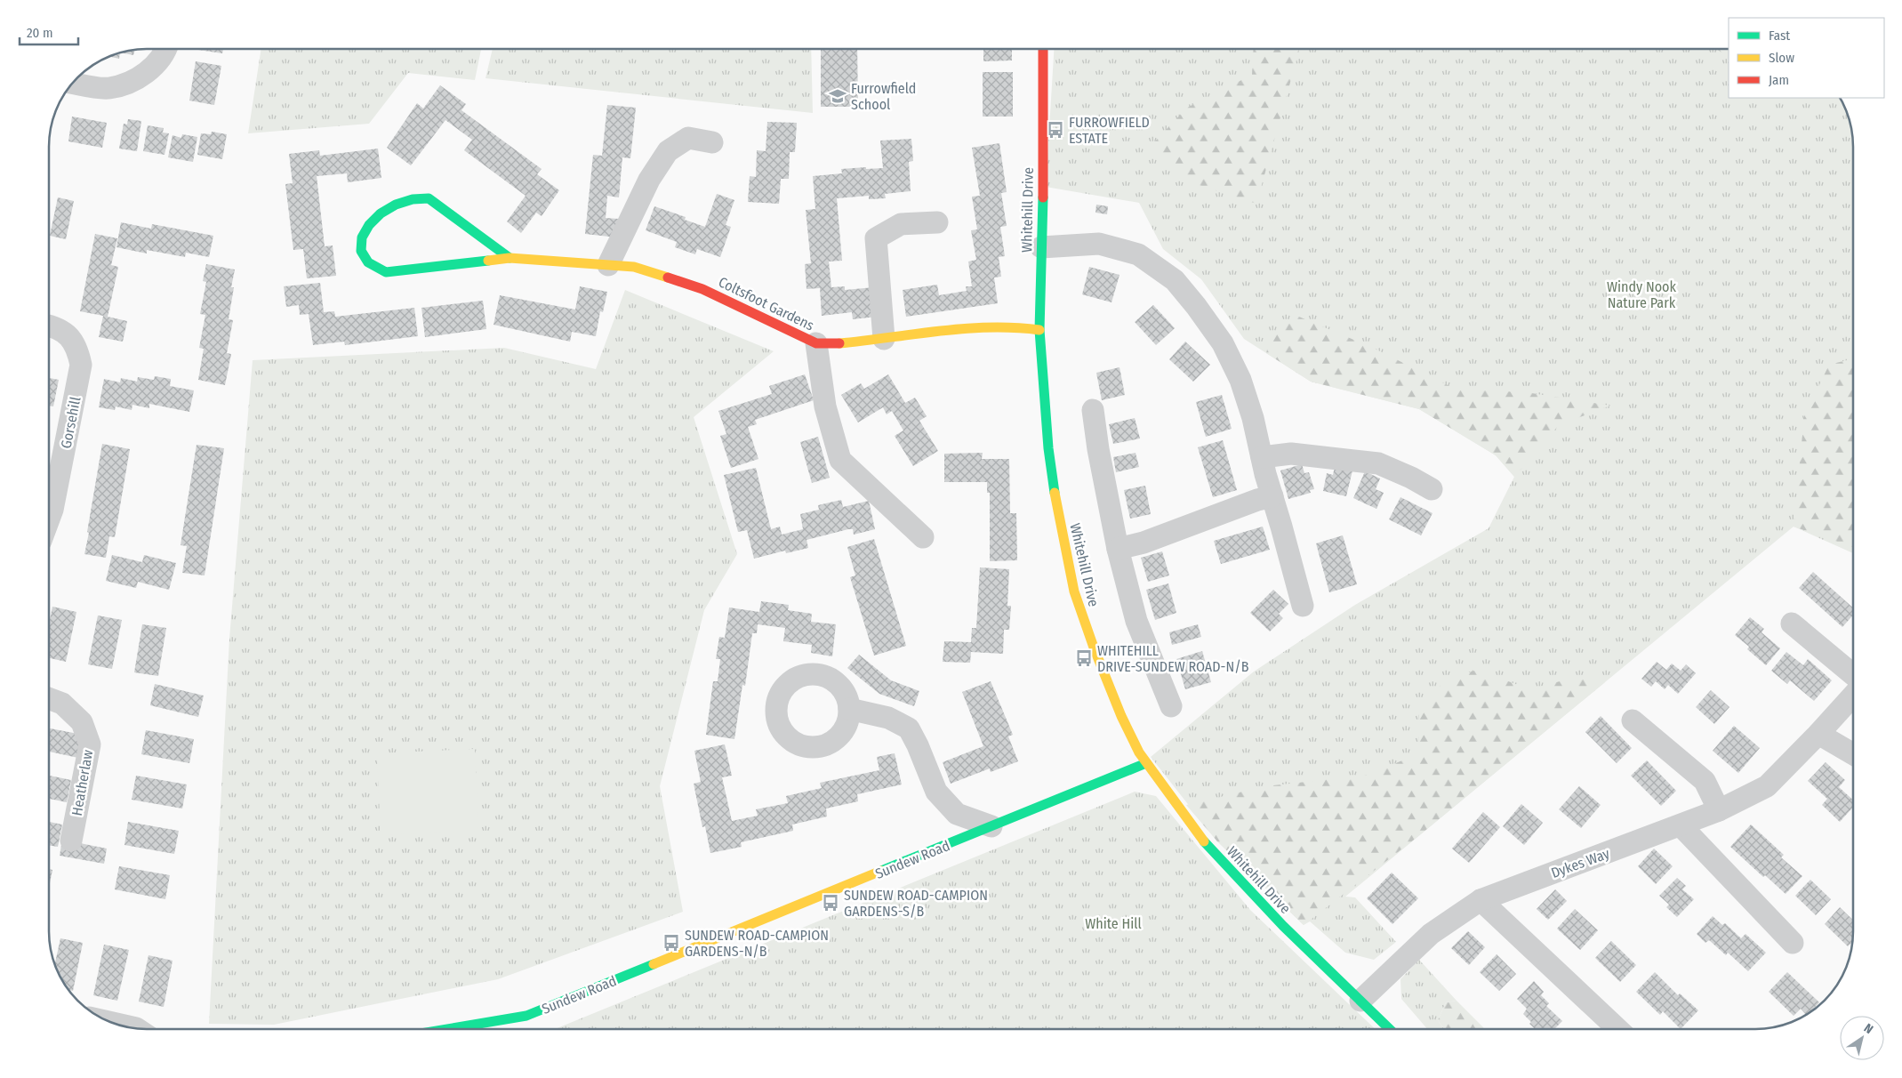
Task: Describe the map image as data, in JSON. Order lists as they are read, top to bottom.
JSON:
{
  "streets": {
    "street": [
      "Whitehill Drive",
      "Coltsfoot Gardens",
      "Gorsehill",
      "Heatherlaw",
      "Sundew Road",
      "Dykes Way"
    ]
  },
  "crossings": [
    ["Whitehill Drive", "Coltsfoot Gardens"],
    ["Whitehill Drive", "Sundew Road"],
    ["Whitehill Drive", "Dykes Way"]
  ],
  "parks": ["Windy Nook Nature Park", "White Hill"],
  "places": {
    "school or university": ["Furrowfield School"],
    "bus stop": [
      "FURROWFIELD ESTATE",
      "WHITEHILL DRIVE-SUNDEW ROAD-N/B",
      "SUNDEW ROAD-CAMPION GARDENS-S/B",
      "SUNDEW ROAD-CAMPION GARDENS-N/B"
    ]
  },
  "legend": ["Fast", "Slow", "Jam"],
  "scale_bar": "20 m",
  "north": "top right"
}
